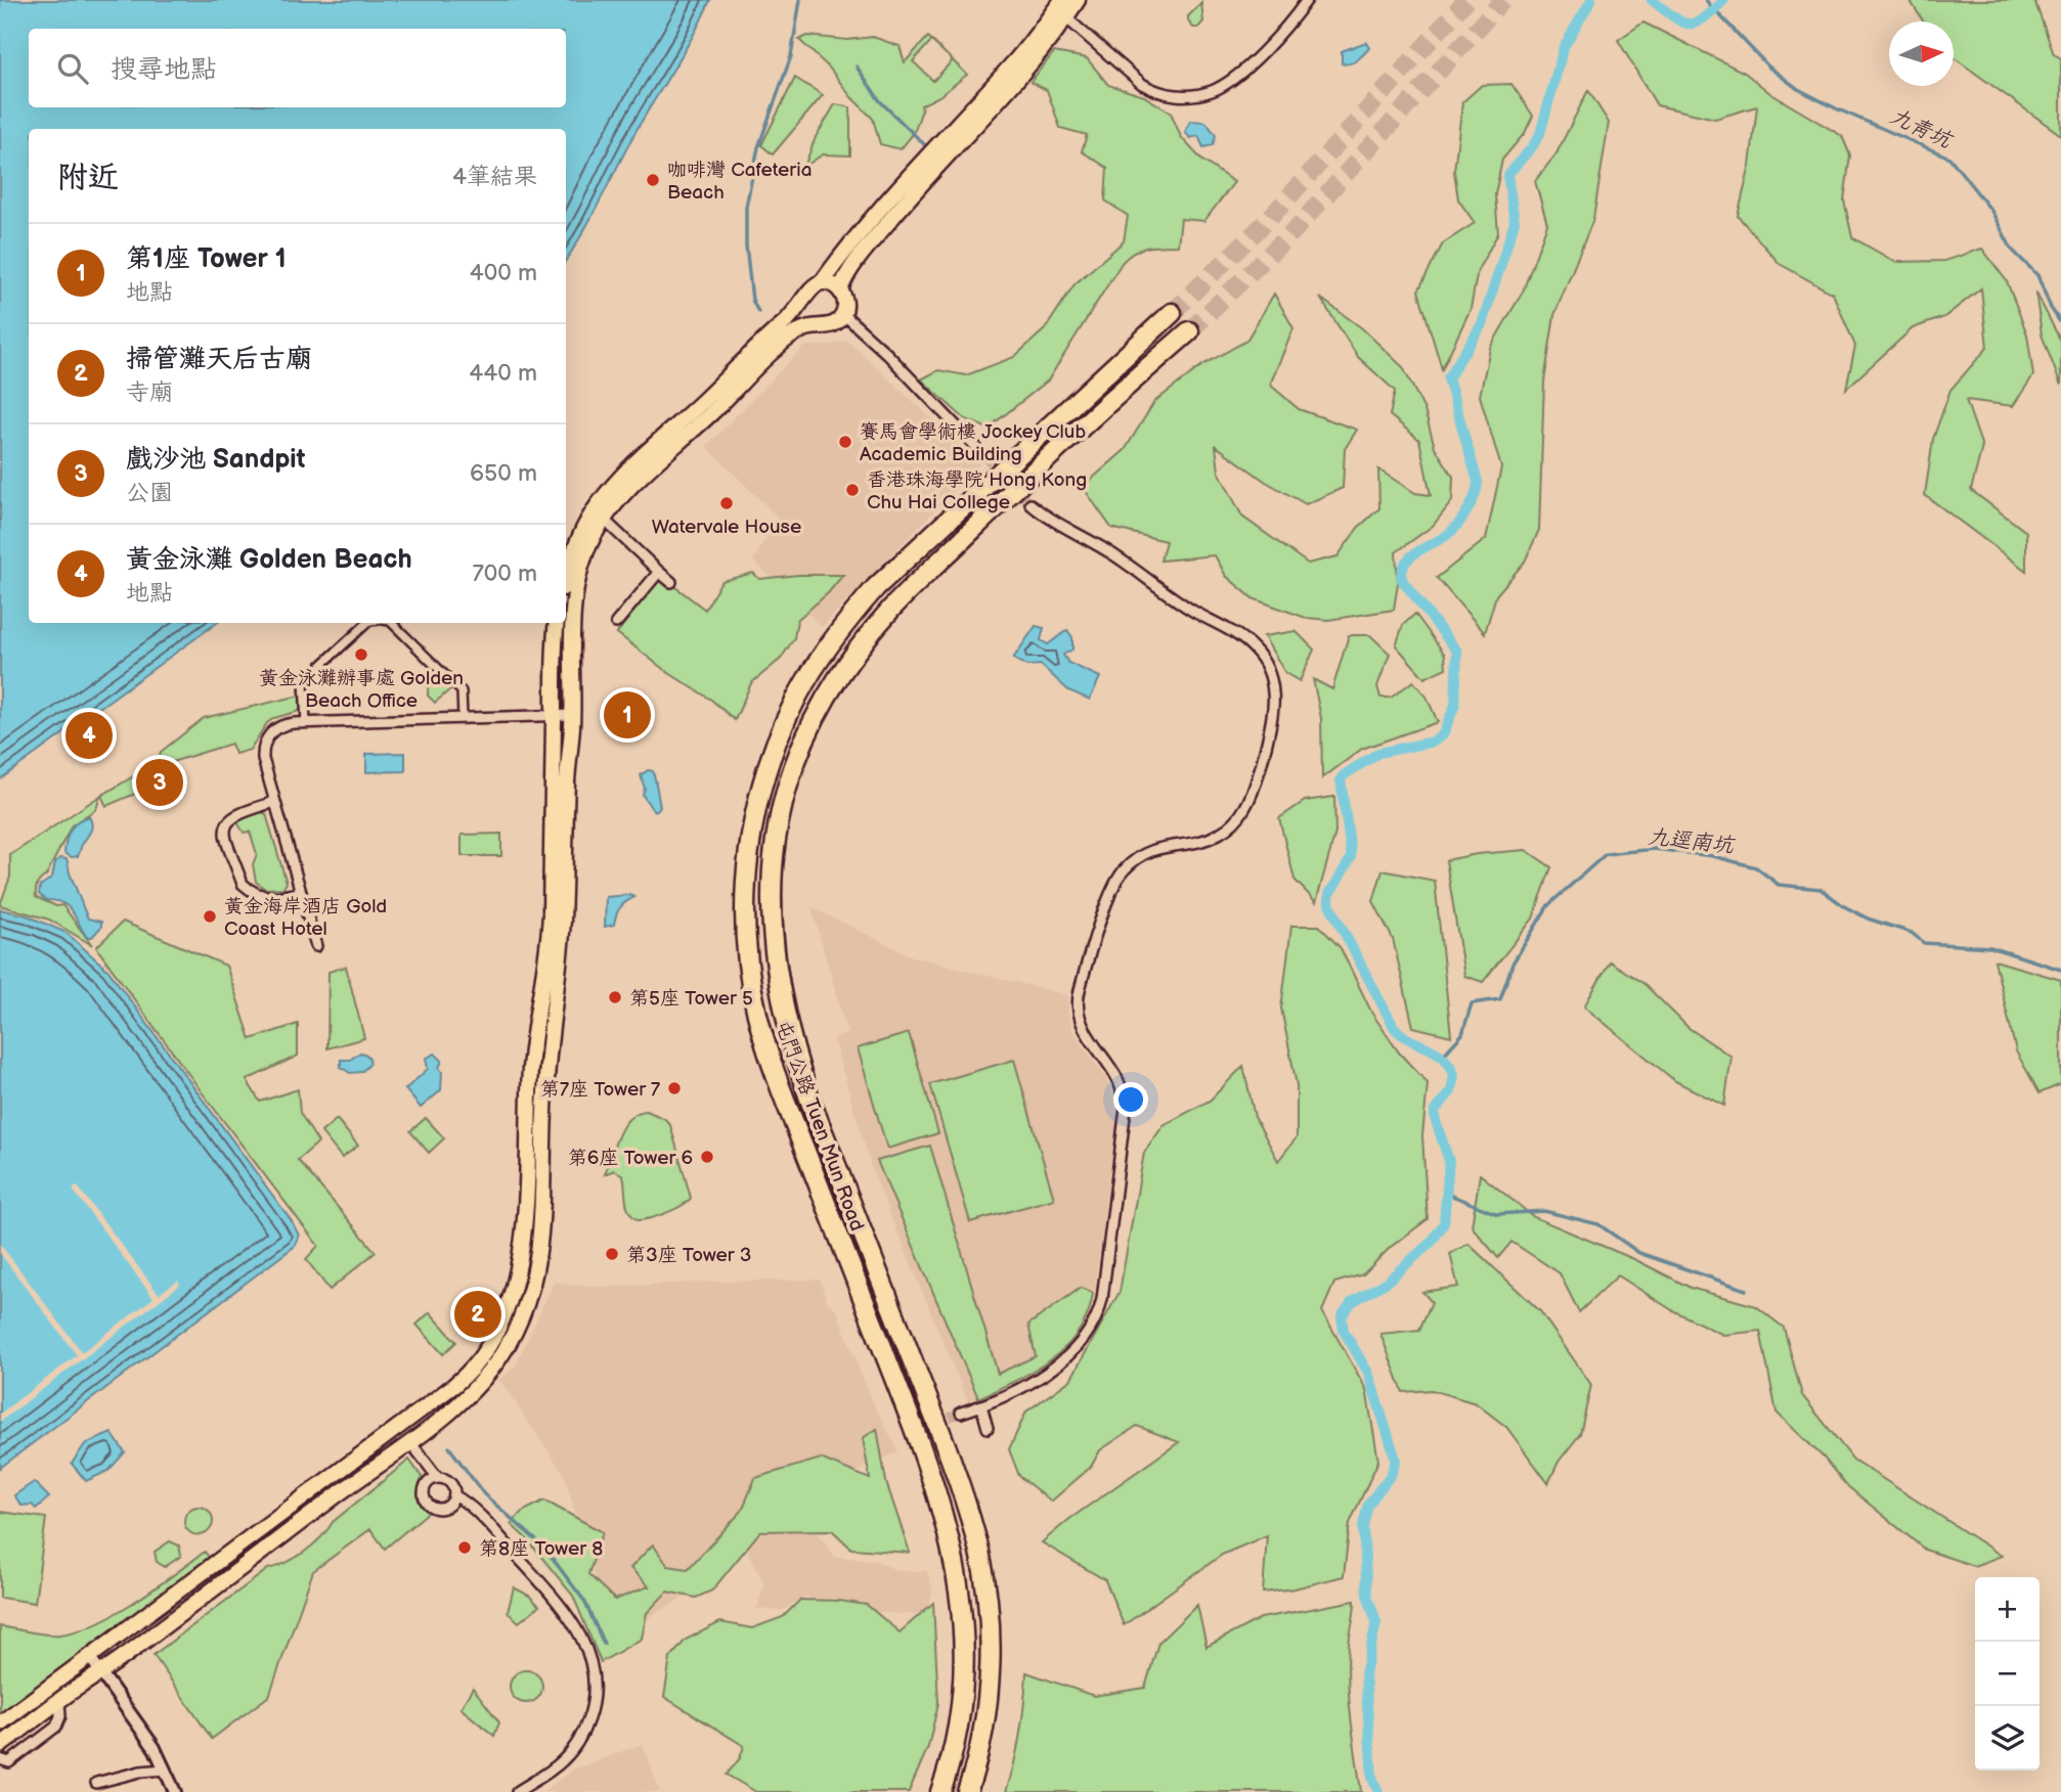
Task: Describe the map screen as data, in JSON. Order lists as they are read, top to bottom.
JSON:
{
  "streets": {
    "highway": ["屯門公路 Tuen Mun Road"]
  },
  "water": ["九青坑", "九逕南坑"],
  "places": [
    "咖啡灣 Cafeteria Beach",
    "賽馬會學術樓 Jockey Club Academic Building",
    "香港珠海學院 Hong Kong Chu Hai College",
    "Watervale House",
    "黃金泳灘辦事處 Golden Beach Office",
    "黃金海岸酒店 Gold Coast Hotel",
    "第5座 Tower 5",
    "第7座 Tower 7",
    "第6座 Tower 6",
    "第3座 Tower 3",
    "第8座 Tower 8"
  ],
  "north": "right",
  "page": {
    "search": "搜尋地點",
    "heading": ["附近", "4筆結果"],
    "list": [
      {
        "mark": "1",
        "name": "第1座 Tower 1",
        "note": "地點",
        "value": "400 m"
      },
      {
        "mark": "2",
        "name": "掃管灘天后古廟",
        "note": "寺廟",
        "value": "440 m"
      },
      {
        "mark": "3",
        "name": "戲沙池 Sandpit",
        "note": "公園",
        "value": "650 m"
      },
      {
        "mark": "4",
        "name": "黃金泳灘 Golden Beach",
        "note": "地點",
        "value": "700 m"
      }
    ],
    "pins": [
      "1",
      "4",
      "3",
      "2"
    ],
    "map_buttons": ["+", "−"]
  }
}
